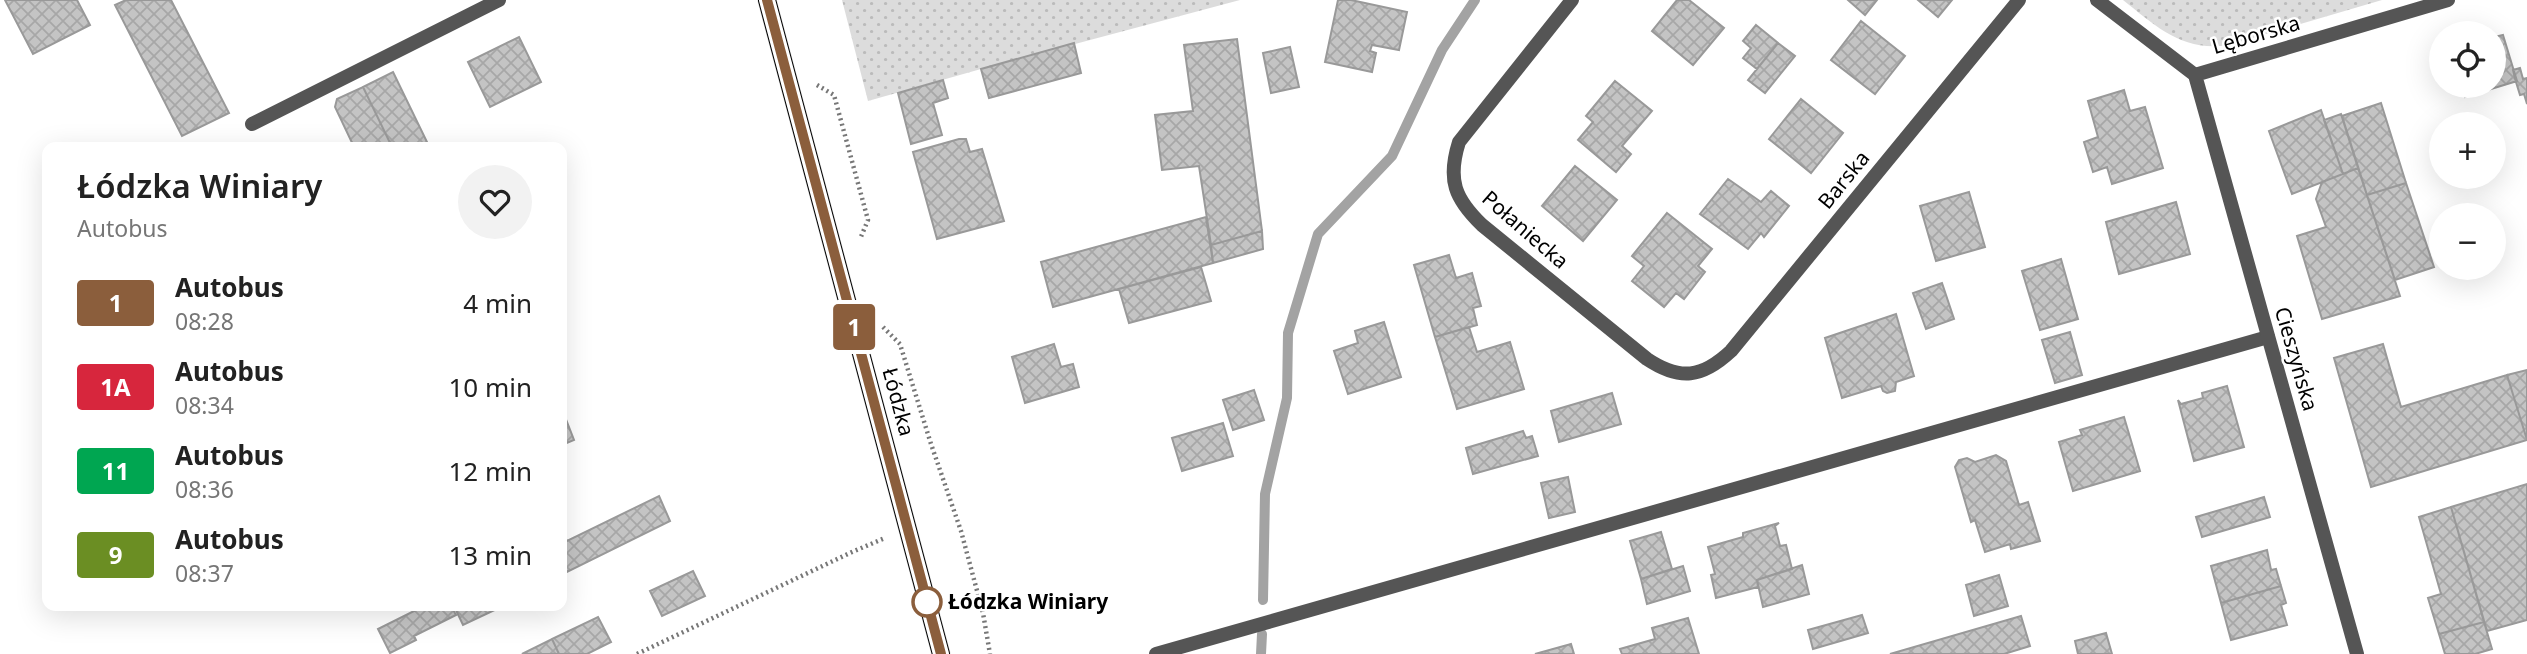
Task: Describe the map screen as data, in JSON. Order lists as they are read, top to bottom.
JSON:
{
  "streets": {
    "main road": ["Łódzka"],
    "street": [
      "Lęborska",
      "Barska",
      "Połaniecka",
      "Cieszyńska"
    ]
  },
  "crossings": [
    ["Lęborska", "Cieszyńska"],
    ["Barska", "Połaniecka"]
  ],
  "places": ["Łódzka Winiary"],
  "lines": ["bus line 1"],
  "page": {
    "on_map": "1",
    "map_buttons": ["+", "−"],
    "heading": ["Łódzka Winiary", "Autobus"],
    "list": [
      {
        "mark": "1",
        "name": "Autobus",
        "note": "08:28",
        "value": "4 min"
      },
      {
        "mark": "1A",
        "name": "Autobus",
        "note": "08:34",
        "value": "10 min"
      },
      {
        "mark": "11",
        "name": "Autobus",
        "note": "08:36",
        "value": "12 min"
      },
      {
        "mark": "9",
        "name": "Autobus",
        "note": "08:37",
        "value": "13 min"
      }
    ]
  }
}
